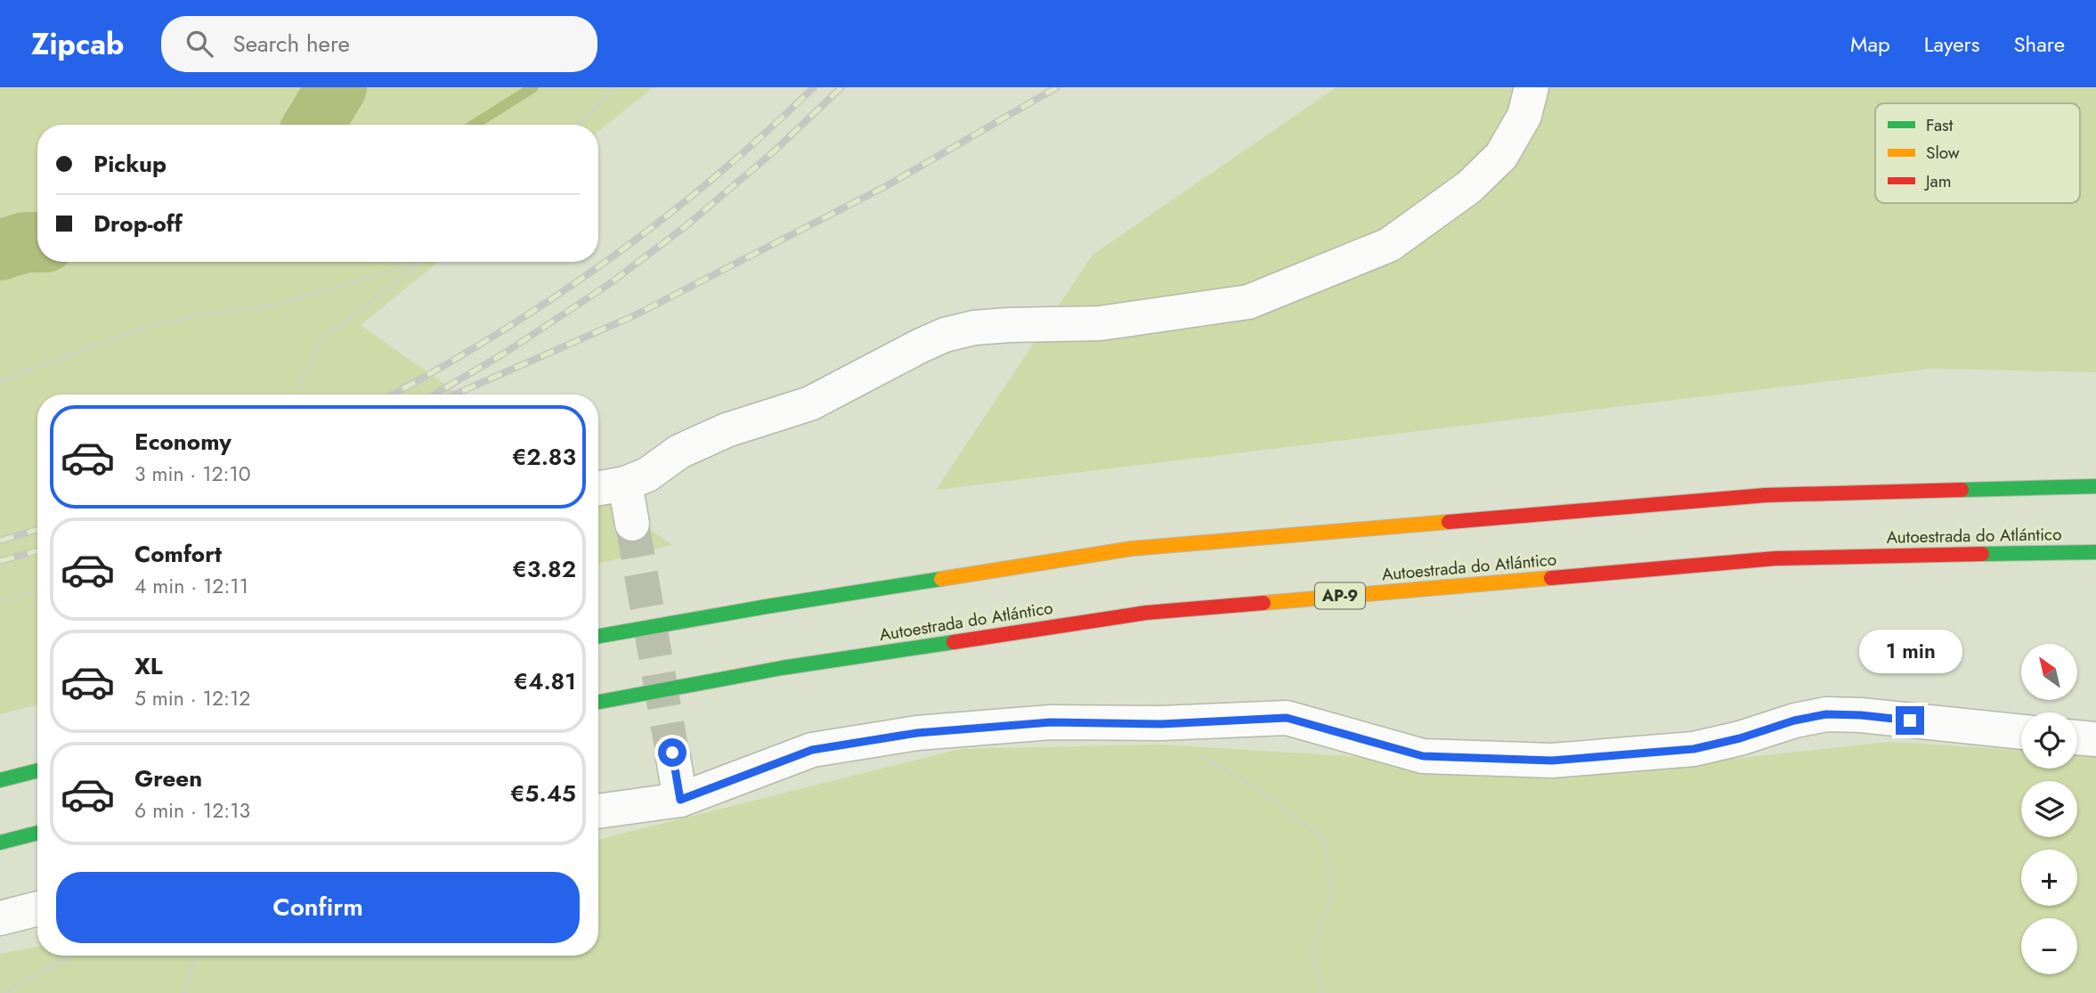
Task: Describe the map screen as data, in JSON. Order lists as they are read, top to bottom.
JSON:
{
  "streets": {
    "highway": ["Autoestrada do Atlántico", "AP-9"]
  },
  "legend": ["Fast", "Slow", "Jam"],
  "north": "top left",
  "page": {
    "header": "Zipcab",
    "search": "Search here",
    "nav": ["Map", "Layers", "Share"],
    "banner": ["Pickup", "Drop-off"],
    "list": [
      {
        "name": "Economy",
        "note": "3 min · 12:10",
        "value": "€2.83"
      },
      {
        "name": "Comfort",
        "note": "4 min · 12:11",
        "value": "€3.82"
      },
      {
        "name": "XL",
        "note": "5 min · 12:12",
        "value": "€4.81"
      },
      {
        "name": "Green",
        "note": "6 min · 12:13",
        "value": "€5.45"
      }
    ],
    "bubble": "1 min",
    "map_buttons": ["+", "−"],
    "buttons": "Confirm"
  }
}
